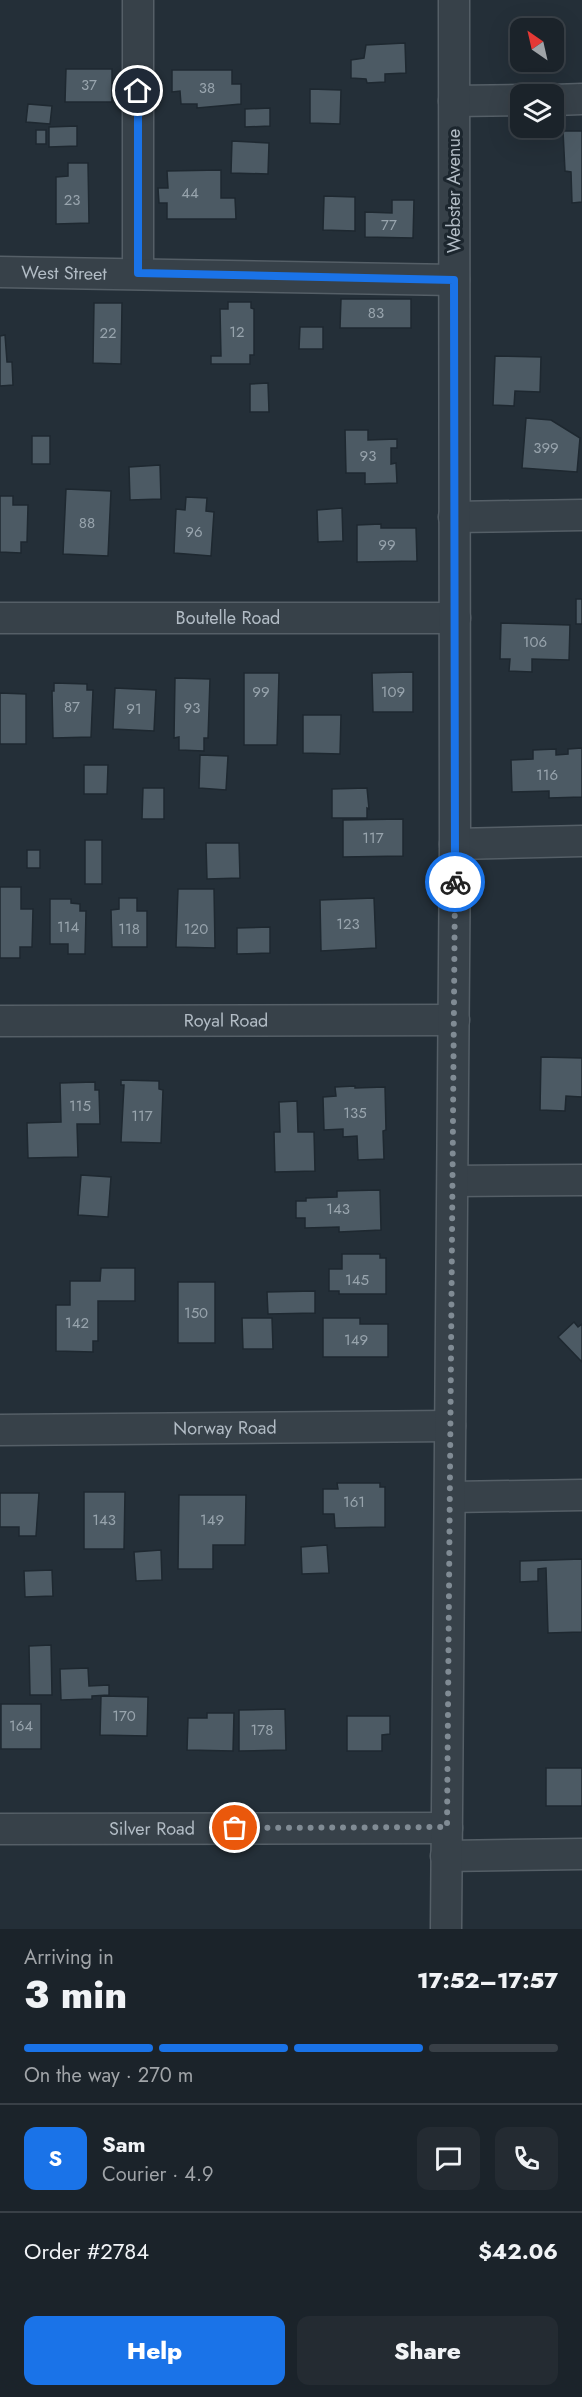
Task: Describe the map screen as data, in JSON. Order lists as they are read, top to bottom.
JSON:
{
  "streets": {
    "street": [
      "Webster Avenue",
      "West Street",
      "Boutelle Road",
      "Royal Road",
      "Norway Road",
      "Silver Road"
    ]
  },
  "crossings": [
    ["Webster Avenue", "West Street"],
    ["Webster Avenue", "Boutelle Road"],
    ["Webster Avenue", "Royal Road"],
    ["Webster Avenue", "Norway Road"],
    ["Webster Avenue", "Silver Road"]
  ],
  "house_numbers": [
    "37",
    "38",
    "44",
    "23",
    "77",
    "83",
    "12",
    "22",
    "399",
    "93",
    "88",
    "96",
    "99",
    "106",
    "99",
    "109",
    "87",
    "93",
    "91",
    "116",
    "117",
    "123",
    "114",
    "118",
    "120",
    "115",
    "135",
    "117",
    "143",
    "145",
    "150",
    "142",
    "149",
    "161",
    "143",
    "149",
    "170",
    "164",
    "178"
  ],
  "north": "top left",
  "page": {
    "heading": ["3 min", "Arriving in", "17:52–17:57"],
    "panel": [
      "Sam",
      "Courier · 4.9",
      "Order #2784",
      "$42.06"
    ],
    "bar": "On the way · 270 m",
    "round": "S",
    "buttons": ["Help", "Share"]
  }
}
